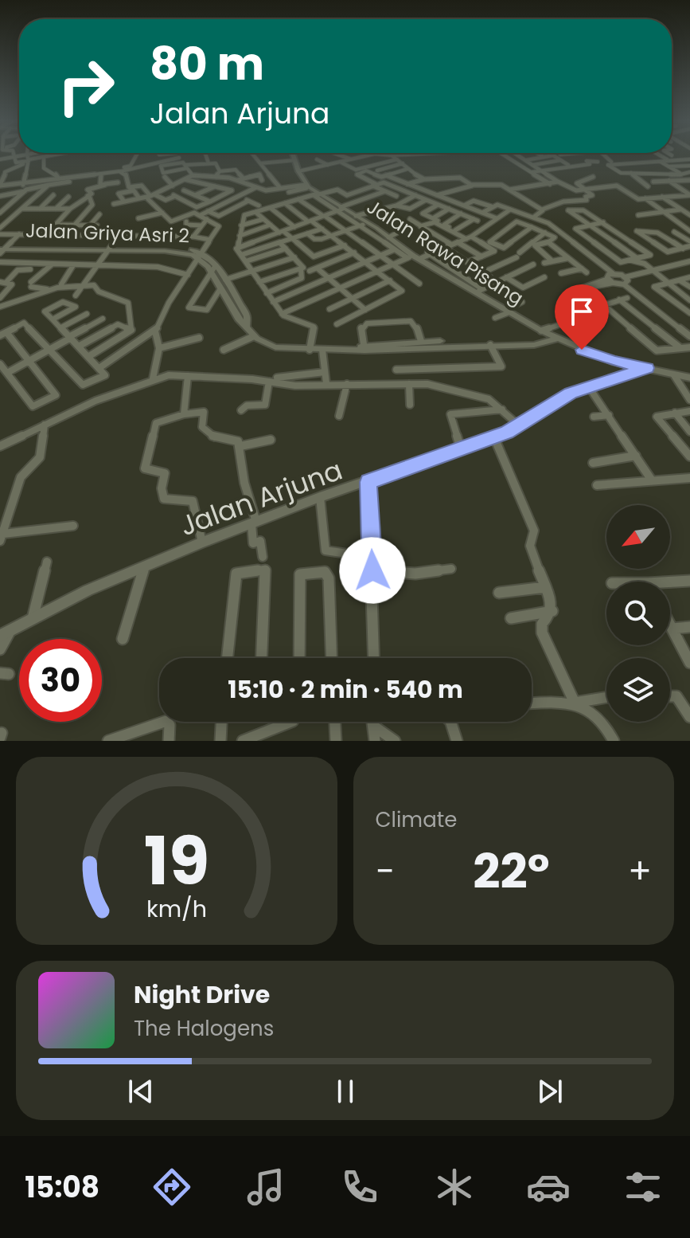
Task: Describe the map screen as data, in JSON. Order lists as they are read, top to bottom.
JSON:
{
  "streets": {
    "street": ["Jalan Griya Asri 2", "Jalan Rawa Pisang", "Jalan Arjuna"]
  },
  "crossings": [
    ["Jalan Rawa Pisang", "Jalan Arjuna"]
  ],
  "north": "bottom left",
  "page": {
    "turn": ["80 m", "Jalan Arjuna"],
    "limit": "30",
    "trip": "15:10 · 2 min · 540 m",
    "tile": "Climate",
    "heat": ["−", "22°", "+"],
    "song": ["Night Drive", "The Halogens"],
    "tabs": "15:08",
    "gauge": ["19", "km/h"]
  }
}
